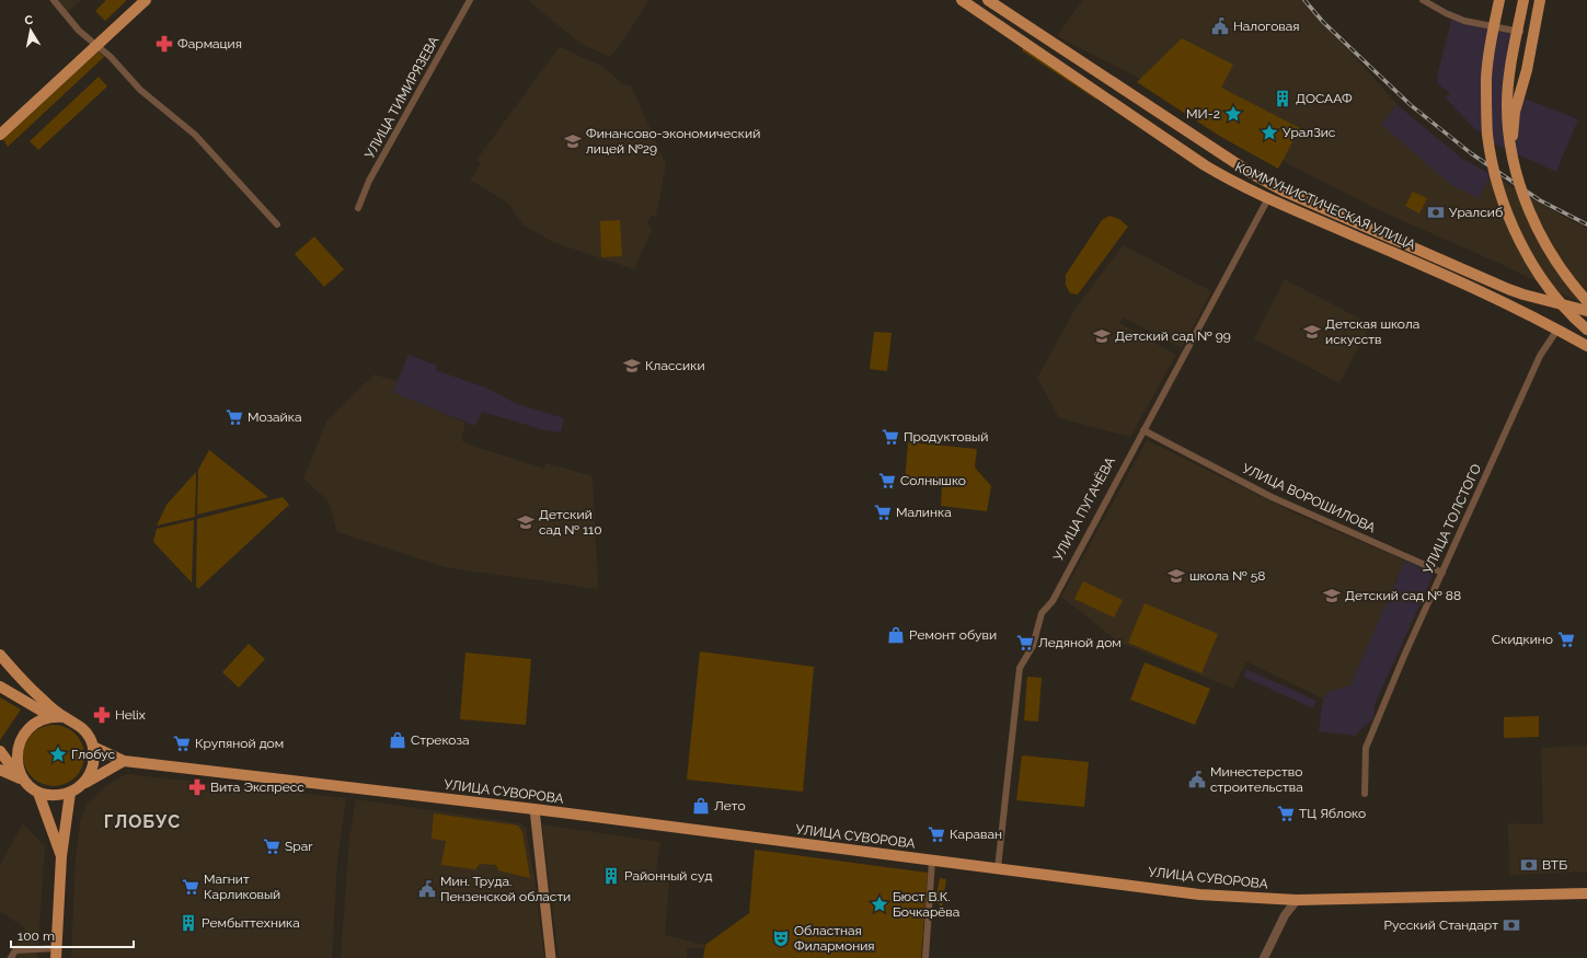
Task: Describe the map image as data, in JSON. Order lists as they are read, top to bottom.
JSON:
{
  "streets": {
    "main road": ["КОММУНИСТИЧЕСКАЯ УЛИЦА", "УЛИЦА ПУГАЧЁВА", "УЛИЦА СУВОРОВА"],
    "street": ["УЛИЦА ТИМИРЯЗЕВА", "УЛИЦА ВОРОШИЛОВА", "УЛИЦА ТОЛСТОГО"]
  },
  "crossings": [
    ["КОММУНИСТИЧЕСКАЯ УЛИЦА", "УЛИЦА ПУГАЧЁВА"],
    ["КОММУНИСТИЧЕСКАЯ УЛИЦА", "УЛИЦА ТОЛСТОГО"],
    ["УЛИЦА ВОРОШИЛОВА", "УЛИЦА ПУГАЧЁВА"],
    ["УЛИЦА ВОРОШИЛОВА", "УЛИЦА ТОЛСТОГО"],
    ["УЛИЦА ПУГАЧЁВА", "УЛИЦА СУВОРОВА"]
  ],
  "districts": ["ГЛОБУС"],
  "places": {
    "public building": ["Налоговая", "Минестерство строительства", "Мин. Труда. Пензенской области"],
    "pharmacy": ["Фармация", "Helix", "Вита Экспресс"],
    "building": ["ДОСААФ", "Районный суд", "Рембыттехника"],
    "place": [
      "МИ-2",
      "УралЗис",
      "Глобус",
      "Бюст В.К. Бочкарёва"
    ],
    "school or university": [
      "Финансово-экономический лицей №29",
      "Детская школа искусств",
      "Детский сад № 99",
      "Классики",
      "Детский сад № 110",
      "школа № 58",
      "Детский сад № 88"
    ],
    "bank": ["Уралсиб", "ВТБ", "Русский Стандарт"],
    "supermarket": [
      "Мозайка",
      "Продуктовый",
      "Солнышко",
      "Малинка",
      "Скидкино",
      "Ледяной дом",
      "Крупяной дом",
      "ТЦ Яблоко",
      "Караван",
      "Spar",
      "Магнит Карликовый"
    ],
    "shop": ["Ремонт обуви", "Стрекоза", "Лето"],
    "theatre": ["Областная Филармония"]
  },
  "scale_bar": "100 m",
  "north": "top"
}
